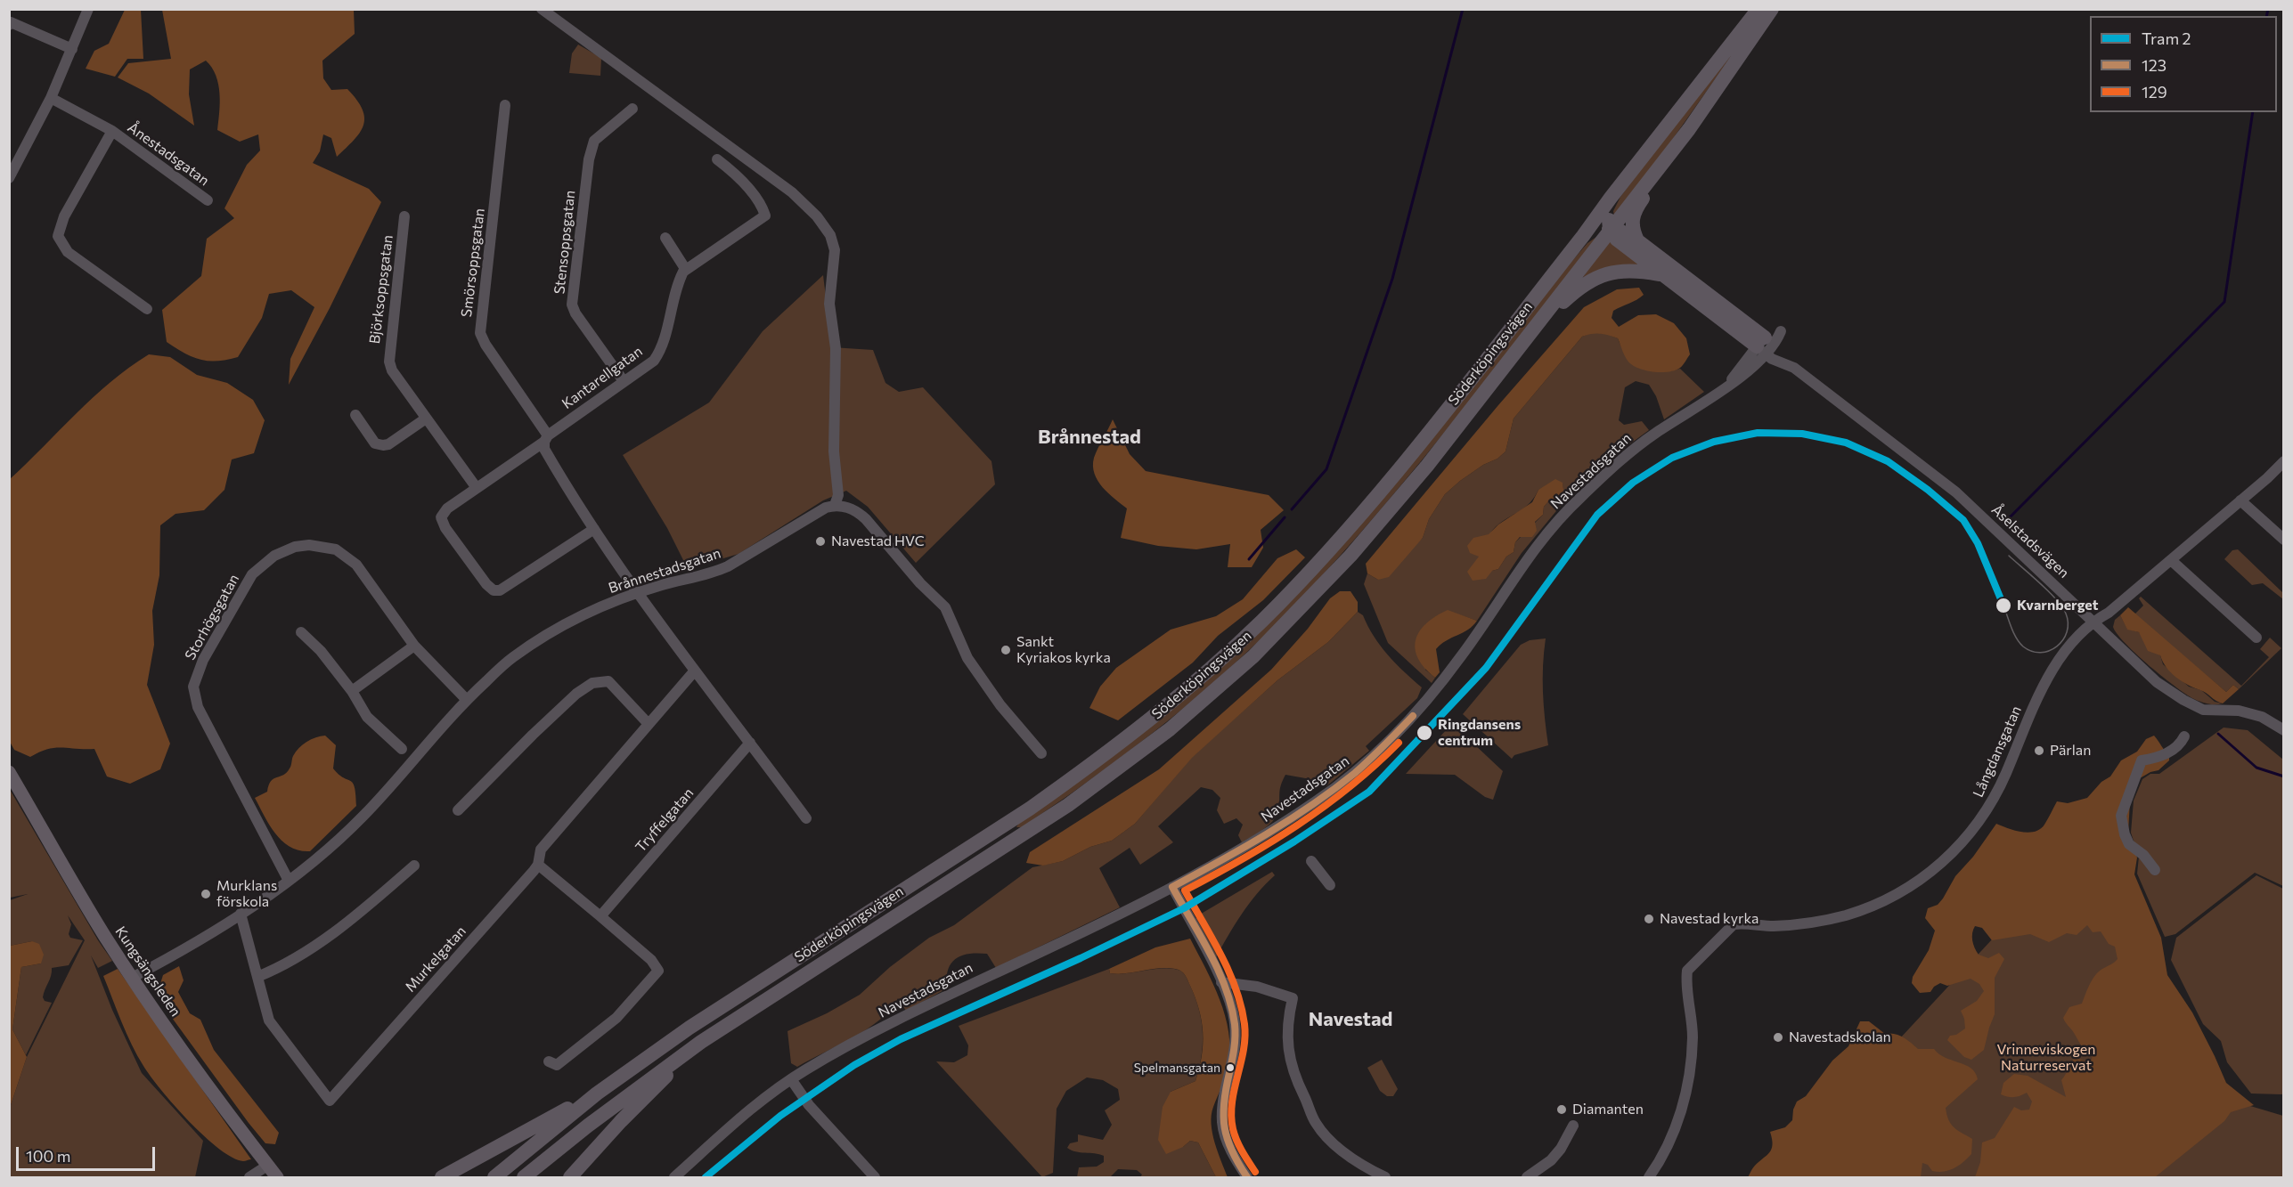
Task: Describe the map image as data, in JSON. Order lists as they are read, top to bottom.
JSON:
{
  "streets": {
    "highway": ["Söderköpingsvägen"],
    "main road": ["Kungsängsleden"],
    "street": [
      "Ånestadsgatan",
      "Stensoppsgatan",
      "Smörsoppsgatan",
      "Björksoppsgatan",
      "Kantarellgatan",
      "Navestadsgatan",
      "Åselstadsvägen",
      "Brånnestadsgatan",
      "Storhögsgatan",
      "Långdansgatan",
      "Tryffelgatan",
      "Murkelgatan"
    ]
  },
  "crossings": [
    ["Stensoppsgatan", "Kantarellgatan"],
    ["Smörsoppsgatan", "Kantarellgatan"],
    ["Björksoppsgatan", "Kantarellgatan"],
    ["Navestadsgatan", "Åselstadsvägen"],
    ["Åselstadsvägen", "Långdansgatan"],
    ["Brånnestadsgatan", "Storhögsgatan"],
    ["Brånnestadsgatan", "Murkelgatan"],
    ["Brånnestadsgatan", "Kungsängsleden"]
  ],
  "districts": ["Brånnestad", "Navestad"],
  "parks": ["Vrinneviskogen Naturreservat"],
  "places": [
    "Navestad HVC",
    "Kvarnberget",
    "Sankt Kyriakos kyrka",
    "Ringdansens centrum",
    "Pärlan",
    "Murklans förskola",
    "Navestad kyrka",
    "Navestadskolan",
    "Spelmansgatan",
    "Diamanten"
  ],
  "lines": ["tram line 2", "transit line 123", "transit line 129"],
  "legend": ["Tram 2", "123", "129"],
  "scale_bar": "100 m"
}
